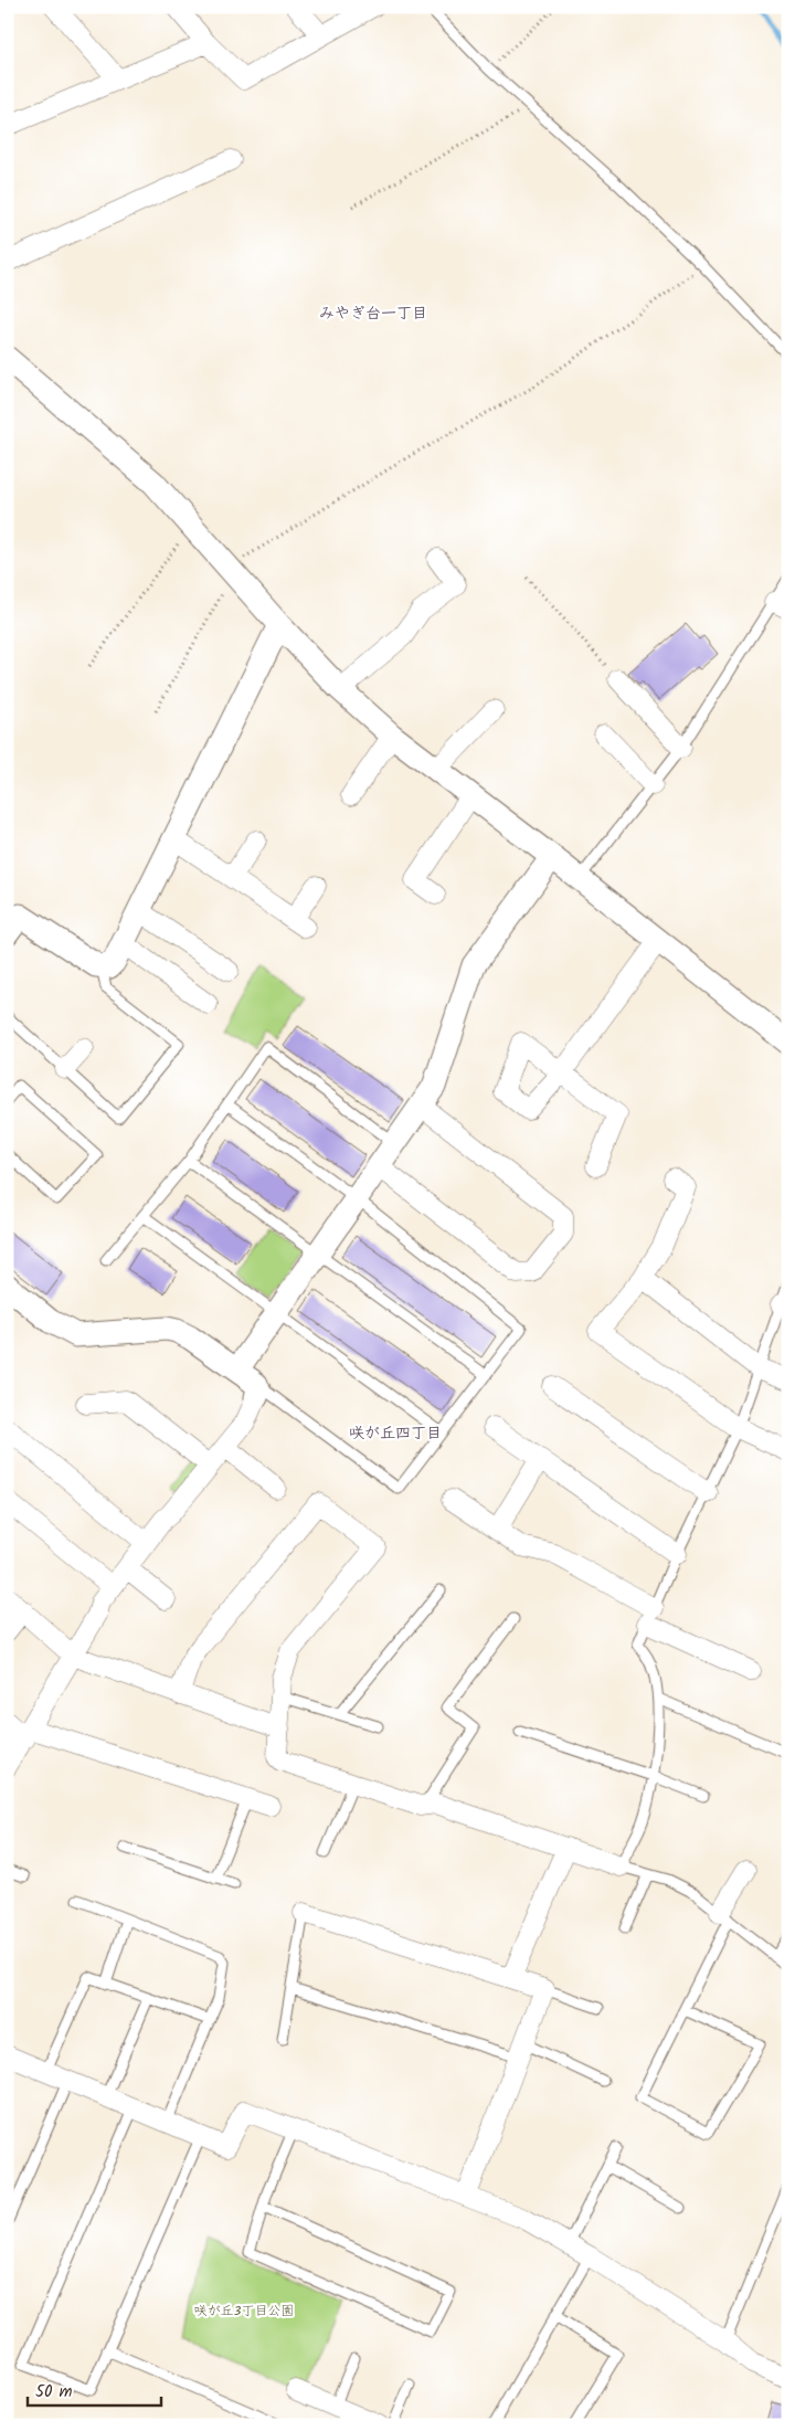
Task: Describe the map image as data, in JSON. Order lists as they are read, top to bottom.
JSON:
{
  "districts": ["みやぎ台一丁目", "咲が丘四丁目"],
  "parks": ["咲が丘3丁目公園"],
  "scale_bar": "50 m"
}
